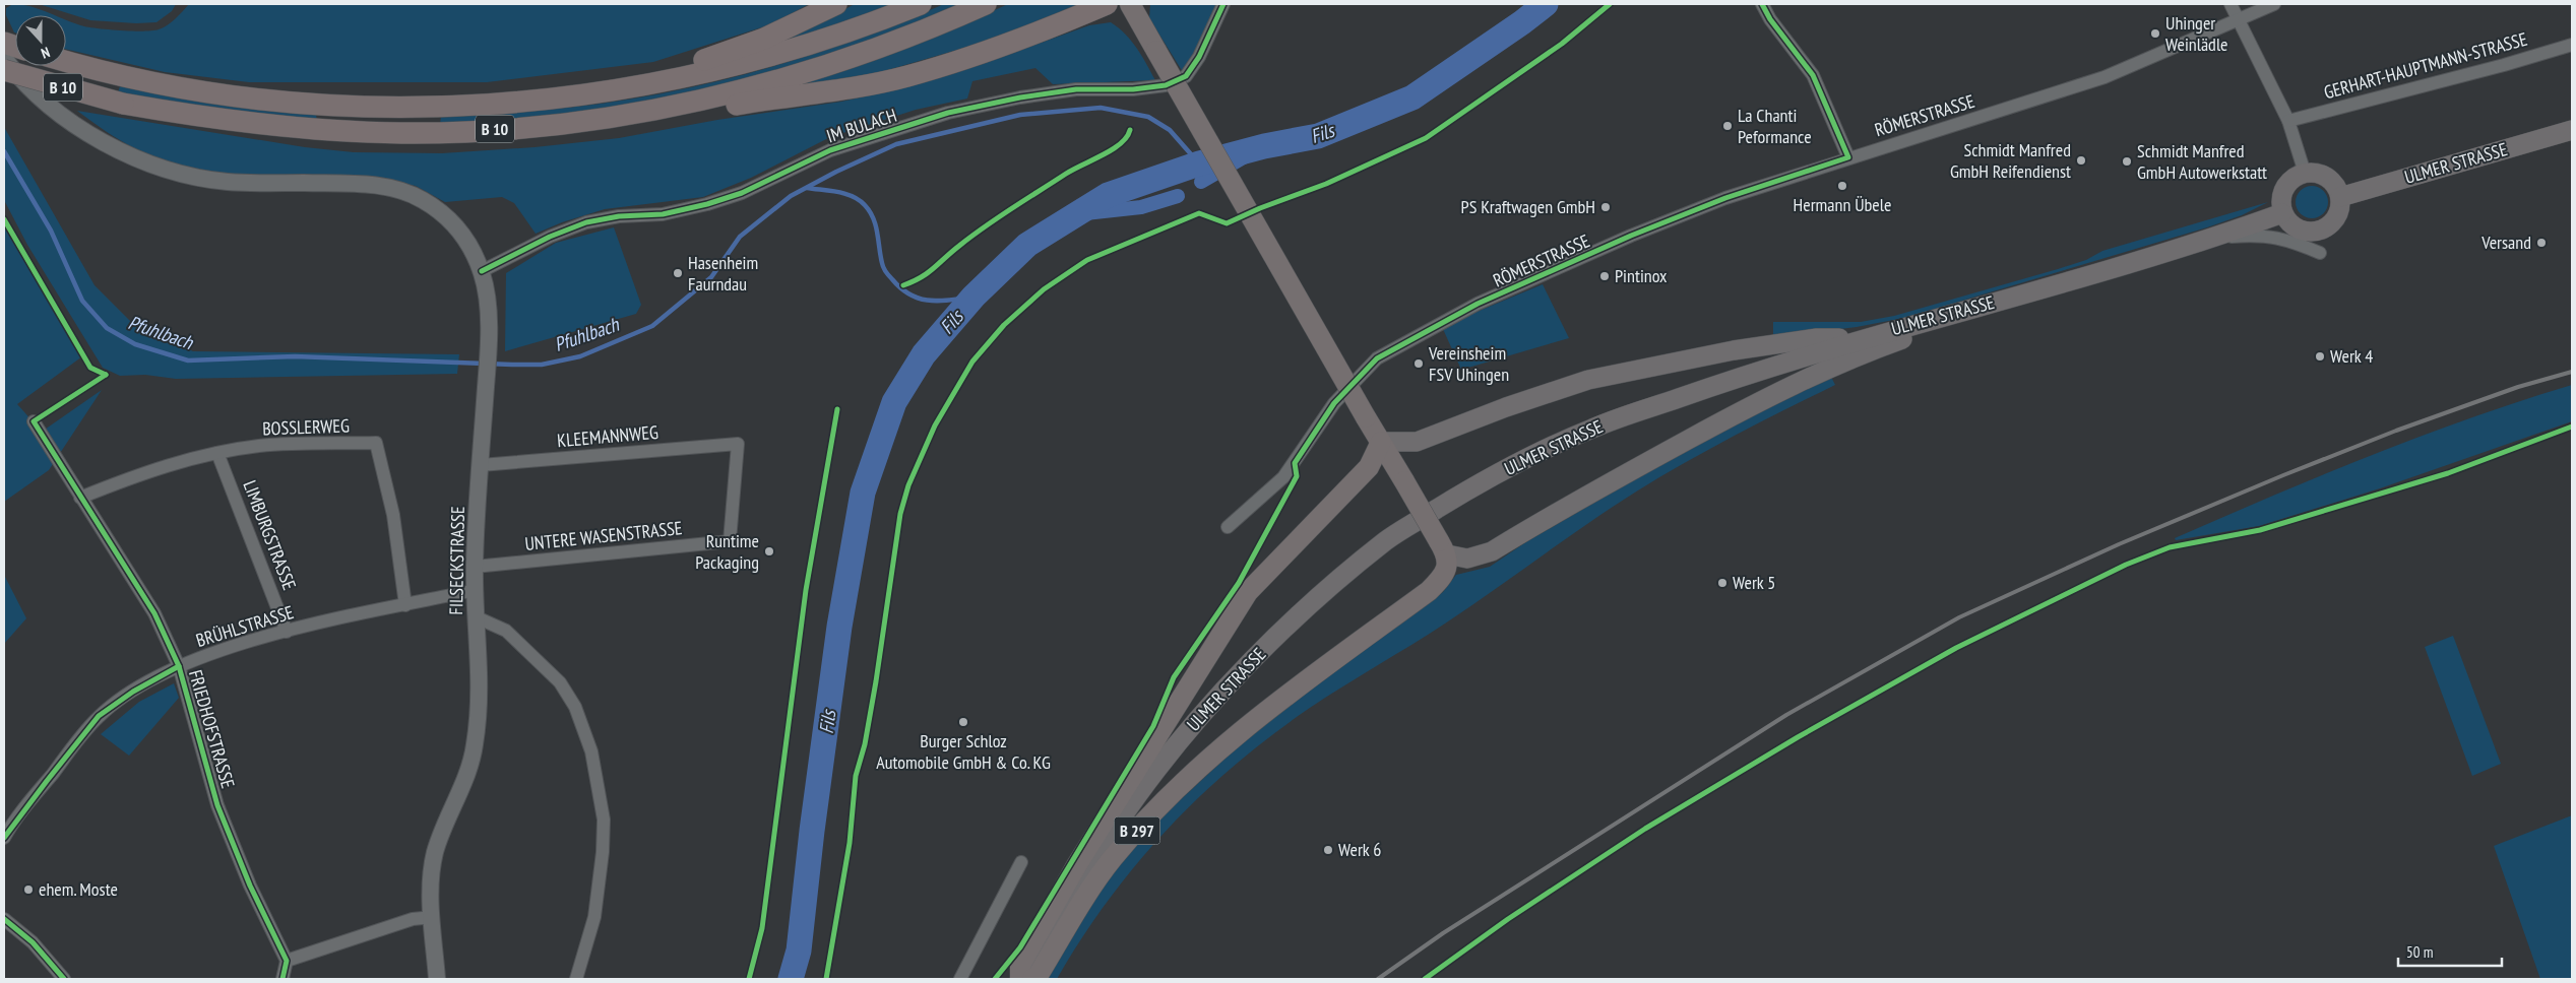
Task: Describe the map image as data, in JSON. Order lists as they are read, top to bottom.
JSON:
{
  "streets": {
    "highway": ["B 10"],
    "main road": ["ULMER STRASSE", "B 297"],
    "street": [
      "GERHART-HAUPTMANN-STRASSE",
      "RÖMERSTRASSE",
      "IM BULACH",
      "BOSSLERWEG",
      "KLEEMANNWEG",
      "LIMBURGSTRASSE",
      "UNTERE WASENSTRASSE",
      "FILSECKSTRASSE",
      "BRÜHLSTRASSE",
      "FRIEDHOFSTRASSE"
    ]
  },
  "crossings": [
    ["IM BULACH", "FILSECKSTRASSE"],
    ["ULMER STRASSE", "B 297"],
    ["BOSSLERWEG", "LIMBURGSTRASSE"],
    ["BOSSLERWEG", "BRÜHLSTRASSE"],
    ["BOSSLERWEG", "FRIEDHOFSTRASSE"],
    ["KLEEMANNWEG", "UNTERE WASENSTRASSE"],
    ["KLEEMANNWEG", "FILSECKSTRASSE"],
    ["LIMBURGSTRASSE", "BRÜHLSTRASSE"],
    ["UNTERE WASENSTRASSE", "FILSECKSTRASSE"],
    ["FILSECKSTRASSE", "BRÜHLSTRASSE"],
    ["BRÜHLSTRASSE", "FRIEDHOFSTRASSE"]
  ],
  "water": ["Fils", "Pfuhlbach"],
  "places": [
    "Uhinger Weinlädle",
    "La Chanti Peformance",
    "Schmidt Manfred GmbH Reifendienst",
    "Schmidt Manfred GmbH Autowerkstatt",
    "Hermann Übele",
    "PS Kraftwagen GmbH",
    "Versand",
    "Hasenheim Faurndau",
    "Pintinox",
    "Werk 4",
    "Vereinsheim FSV Uhingen",
    "Runtime Packaging",
    "Werk 5",
    "Burger Schloz Automobile GmbH & Co. KG",
    "Werk 6",
    "ehem. Moste"
  ],
  "scale_bar": "50 m",
  "north": "bottom"
}
